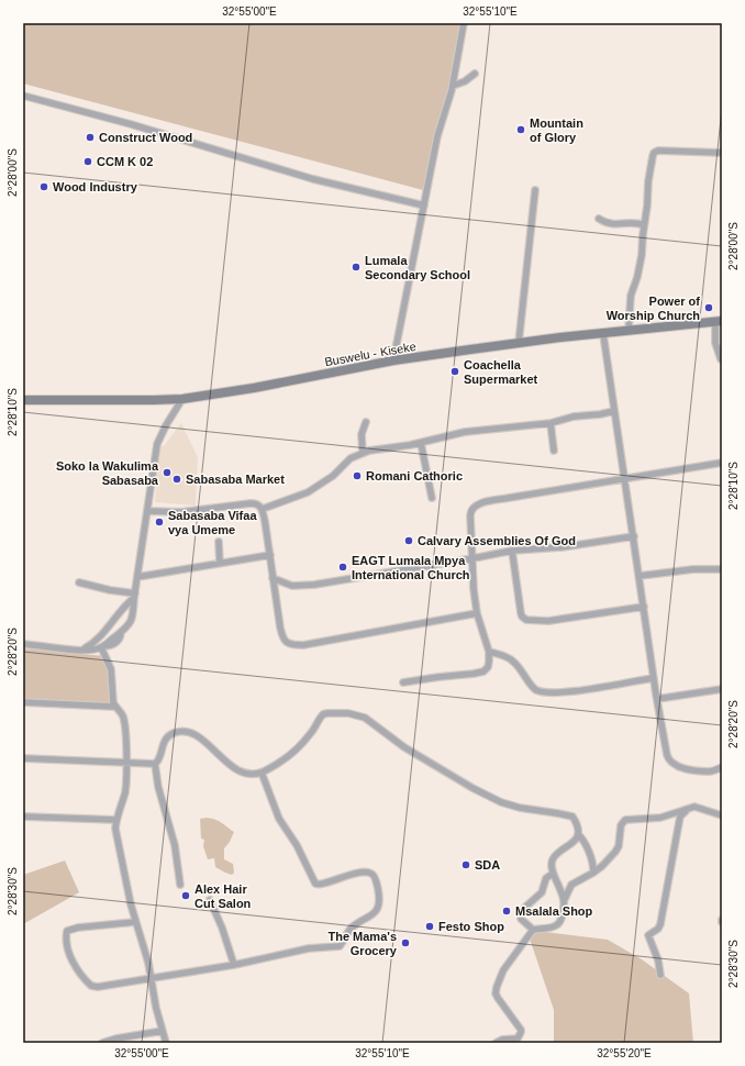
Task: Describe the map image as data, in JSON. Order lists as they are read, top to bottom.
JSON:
{
  "streets": {
    "main road": ["Buswelu - Kiseke"]
  },
  "places": [
    "Mountain of Glory",
    "Construct Wood",
    "CCM K 02",
    "Wood Industry",
    "Lumala Secondary School",
    "Power of Worship Church",
    "Coachella Supermarket",
    "Soko la Wakulima Sabasaba",
    "Romani Cathoric",
    "Sabasaba Market",
    "Sabasaba Vifaa vya Umeme",
    "Calvary Assemblies Of God",
    "EAGT Lumala Mpya International Church",
    "SDA",
    "Alex Hair Cut Salon",
    "Msalala Shop",
    "Festo Shop",
    "The Mama's Grocery"
  ],
  "coordinates": [
    "32°55'00\"E",
    "32°55'10\"E",
    "2°28'00\"S",
    "2°28'10\"S",
    "2°28'20\"S",
    "2°28'30\"S",
    "32°55'20\"E"
  ]
}
